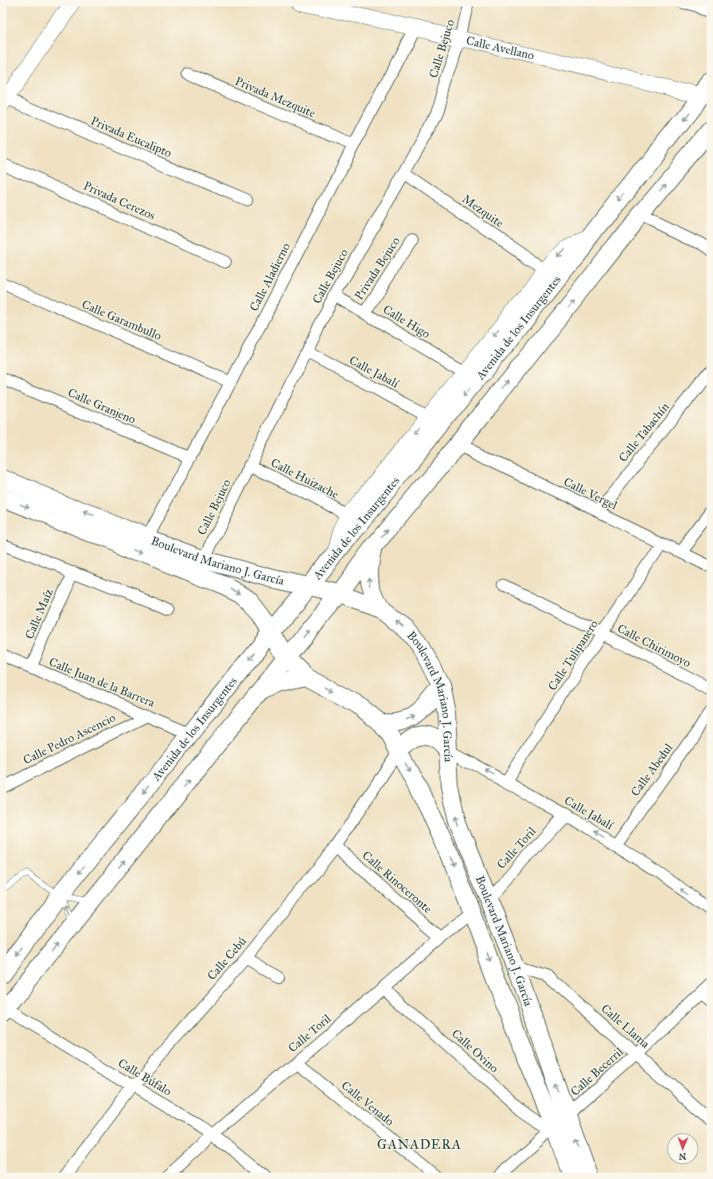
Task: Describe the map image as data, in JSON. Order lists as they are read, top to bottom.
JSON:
{
  "streets": {
    "main road": ["Avenida de los Insurgentes", "Boulevard Mariano J. García"],
    "street": [
      "Calle Avellano",
      "Calle Bejuco",
      "Privada Mezquite",
      "Privada Eucalipto",
      "Privada Cerezos",
      "Mezquite",
      "Privada Bejuco",
      "Calle Aladierno",
      "Calle Garambullo",
      "Calle Higo",
      "Calle Jabalí",
      "Calle Granjeno",
      "Calle Tabachín",
      "Calle Huizache",
      "Calle Vergel",
      "Calle Maíz",
      "Calle Chirimoyo",
      "Calle Tulipanero",
      "Calle Juan de la Barrera",
      "Calle Pedro Ascencio",
      "Calle Abedul",
      "Calle Toril",
      "Calle Rinoceronte",
      "Calle Cebú",
      "Calle Llama",
      "Calle Ovino",
      "Calle Becerril",
      "Calle Búfalo",
      "Calle Venado"
    ]
  },
  "crossings": [
    ["Calle Avellano", "Calle Bejuco"],
    ["Calle Avellano", "Calle Aladierno"],
    ["Calle Avellano", "Avenida de los Insurgentes"],
    ["Calle Bejuco", "Mezquite"],
    ["Calle Bejuco", "Calle Higo"],
    ["Calle Bejuco", "Calle Jabalí"],
    ["Calle Bejuco", "Calle Huizache"],
    ["Calle Bejuco", "Boulevard Mariano J. García"],
    ["Privada Mezquite", "Calle Aladierno"],
    ["Privada Bejuco", "Calle Higo"],
    ["Calle Aladierno", "Calle Garambullo"],
    ["Calle Aladierno", "Calle Granjeno"],
    ["Calle Aladierno", "Boulevard Mariano J. García"],
    ["Avenida de los Insurgentes", "Boulevard Mariano J. García"],
    ["Avenida de los Insurgentes", "Calle Juan de la Barrera"],
    ["Calle Jabalí", "Boulevard Mariano J. García"],
    ["Calle Jabalí", "Calle Tulipanero"],
    ["Calle Jabalí", "Calle Abedul"],
    ["Calle Jabalí", "Calle Toril"],
    ["Calle Tabachín", "Calle Vergel"],
    ["Calle Vergel", "Calle Tulipanero"],
    ["Boulevard Mariano J. García", "Calle Toril"],
    ["Boulevard Mariano J. García", "Calle Cebú"],
    ["Boulevard Mariano J. García", "Calle Llama"],
    ["Boulevard Mariano J. García", "Calle Ovino"],
    ["Boulevard Mariano J. García", "Calle Becerril"],
    ["Calle Maíz", "Calle Juan de la Barrera"],
    ["Calle Chirimoyo", "Calle Tulipanero"],
    ["Calle Juan de la Barrera", "Calle Pedro Ascencio"],
    ["Calle Toril", "Calle Rinoceronte"],
    ["Calle Toril", "Calle Ovino"],
    ["Calle Toril", "Calle Búfalo"],
    ["Calle Toril", "Calle Venado"],
    ["Calle Rinoceronte", "Calle Cebú"],
    ["Calle Cebú", "Calle Búfalo"],
    ["Calle Llama", "Calle Becerril"],
    ["Calle Ovino", "Calle Becerril"]
  ],
  "one_way": ["Calle Jabalí"],
  "districts": ["GANADERA"],
  "north": "bottom"
}
